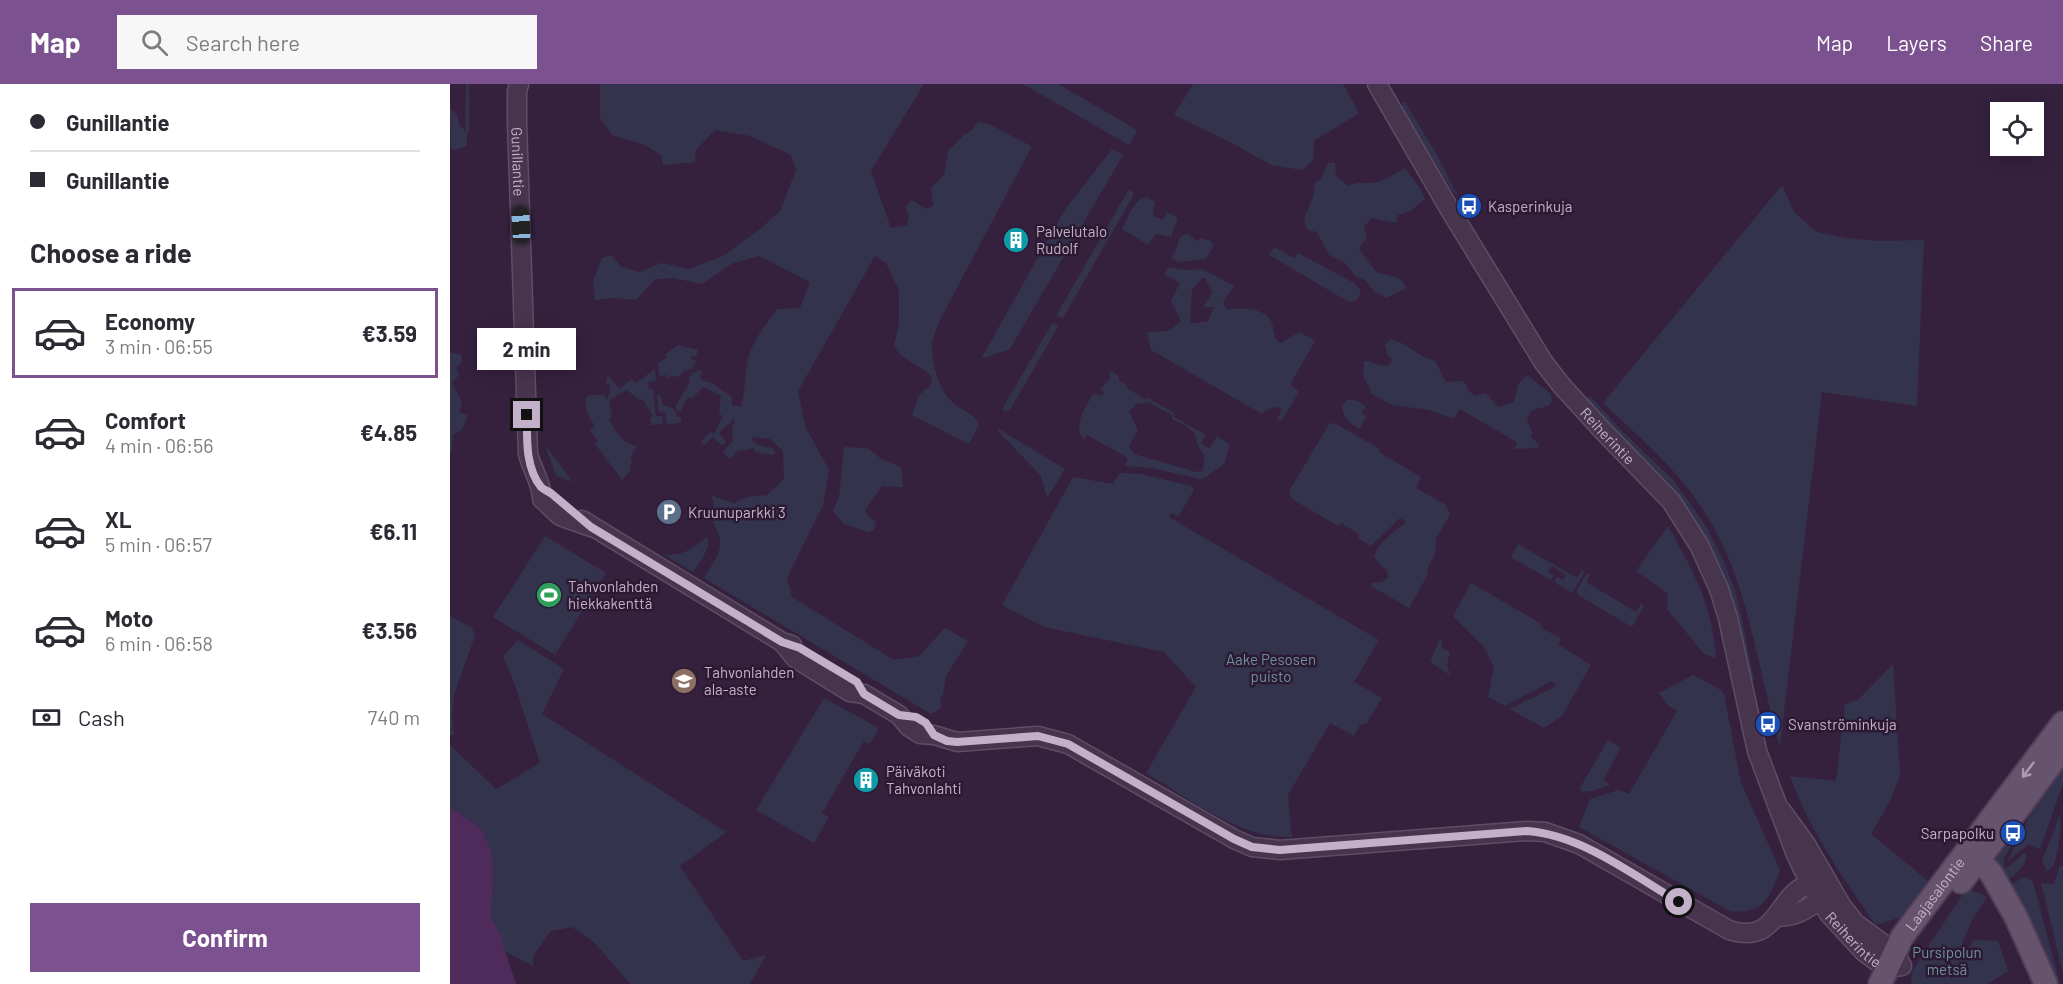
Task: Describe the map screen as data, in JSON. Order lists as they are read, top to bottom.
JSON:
{
  "streets": {
    "main road": ["Laajasalontie"],
    "street": ["Gunillantie", "Reiherintie"]
  },
  "crossings": [
    ["Gunillantie", "Reiherintie"],
    ["Reiherintie", "Laajasalontie"]
  ],
  "parks": ["Aake Pesosen puisto", "Pursipolun metsä"],
  "places": {
    "bus stop": ["Kasperinkuja", "Svanströminkuja", "Sarpapolku"],
    "building": ["Palvelutalo Rudolf", "Päiväkoti Tahvonlahti"],
    "parking": ["Kruunuparkki 3"],
    "sports": ["Tahvonlahden hiekkakenttä"],
    "school or university": ["Tahvonlahden ala-aste"]
  },
  "page": {
    "header": "Map",
    "search": "Search here",
    "nav": ["Map", "Layers", "Share"],
    "banner": ["Gunillantie", "Gunillantie"],
    "heading": "Choose a ride",
    "list": [
      {
        "name": "Economy",
        "note": "3 min · 06:55",
        "value": "€3.59"
      },
      {
        "name": "Comfort",
        "note": "4 min · 06:56",
        "value": "€4.85"
      },
      {
        "name": "XL",
        "note": "5 min · 06:57",
        "value": "€6.11"
      },
      {
        "name": "Moto",
        "note": "6 min · 06:58",
        "value": "€3.56"
      }
    ],
    "bubble": "2 min",
    "pay": ["Cash", "740 m"],
    "buttons": "Confirm"
  }
}
